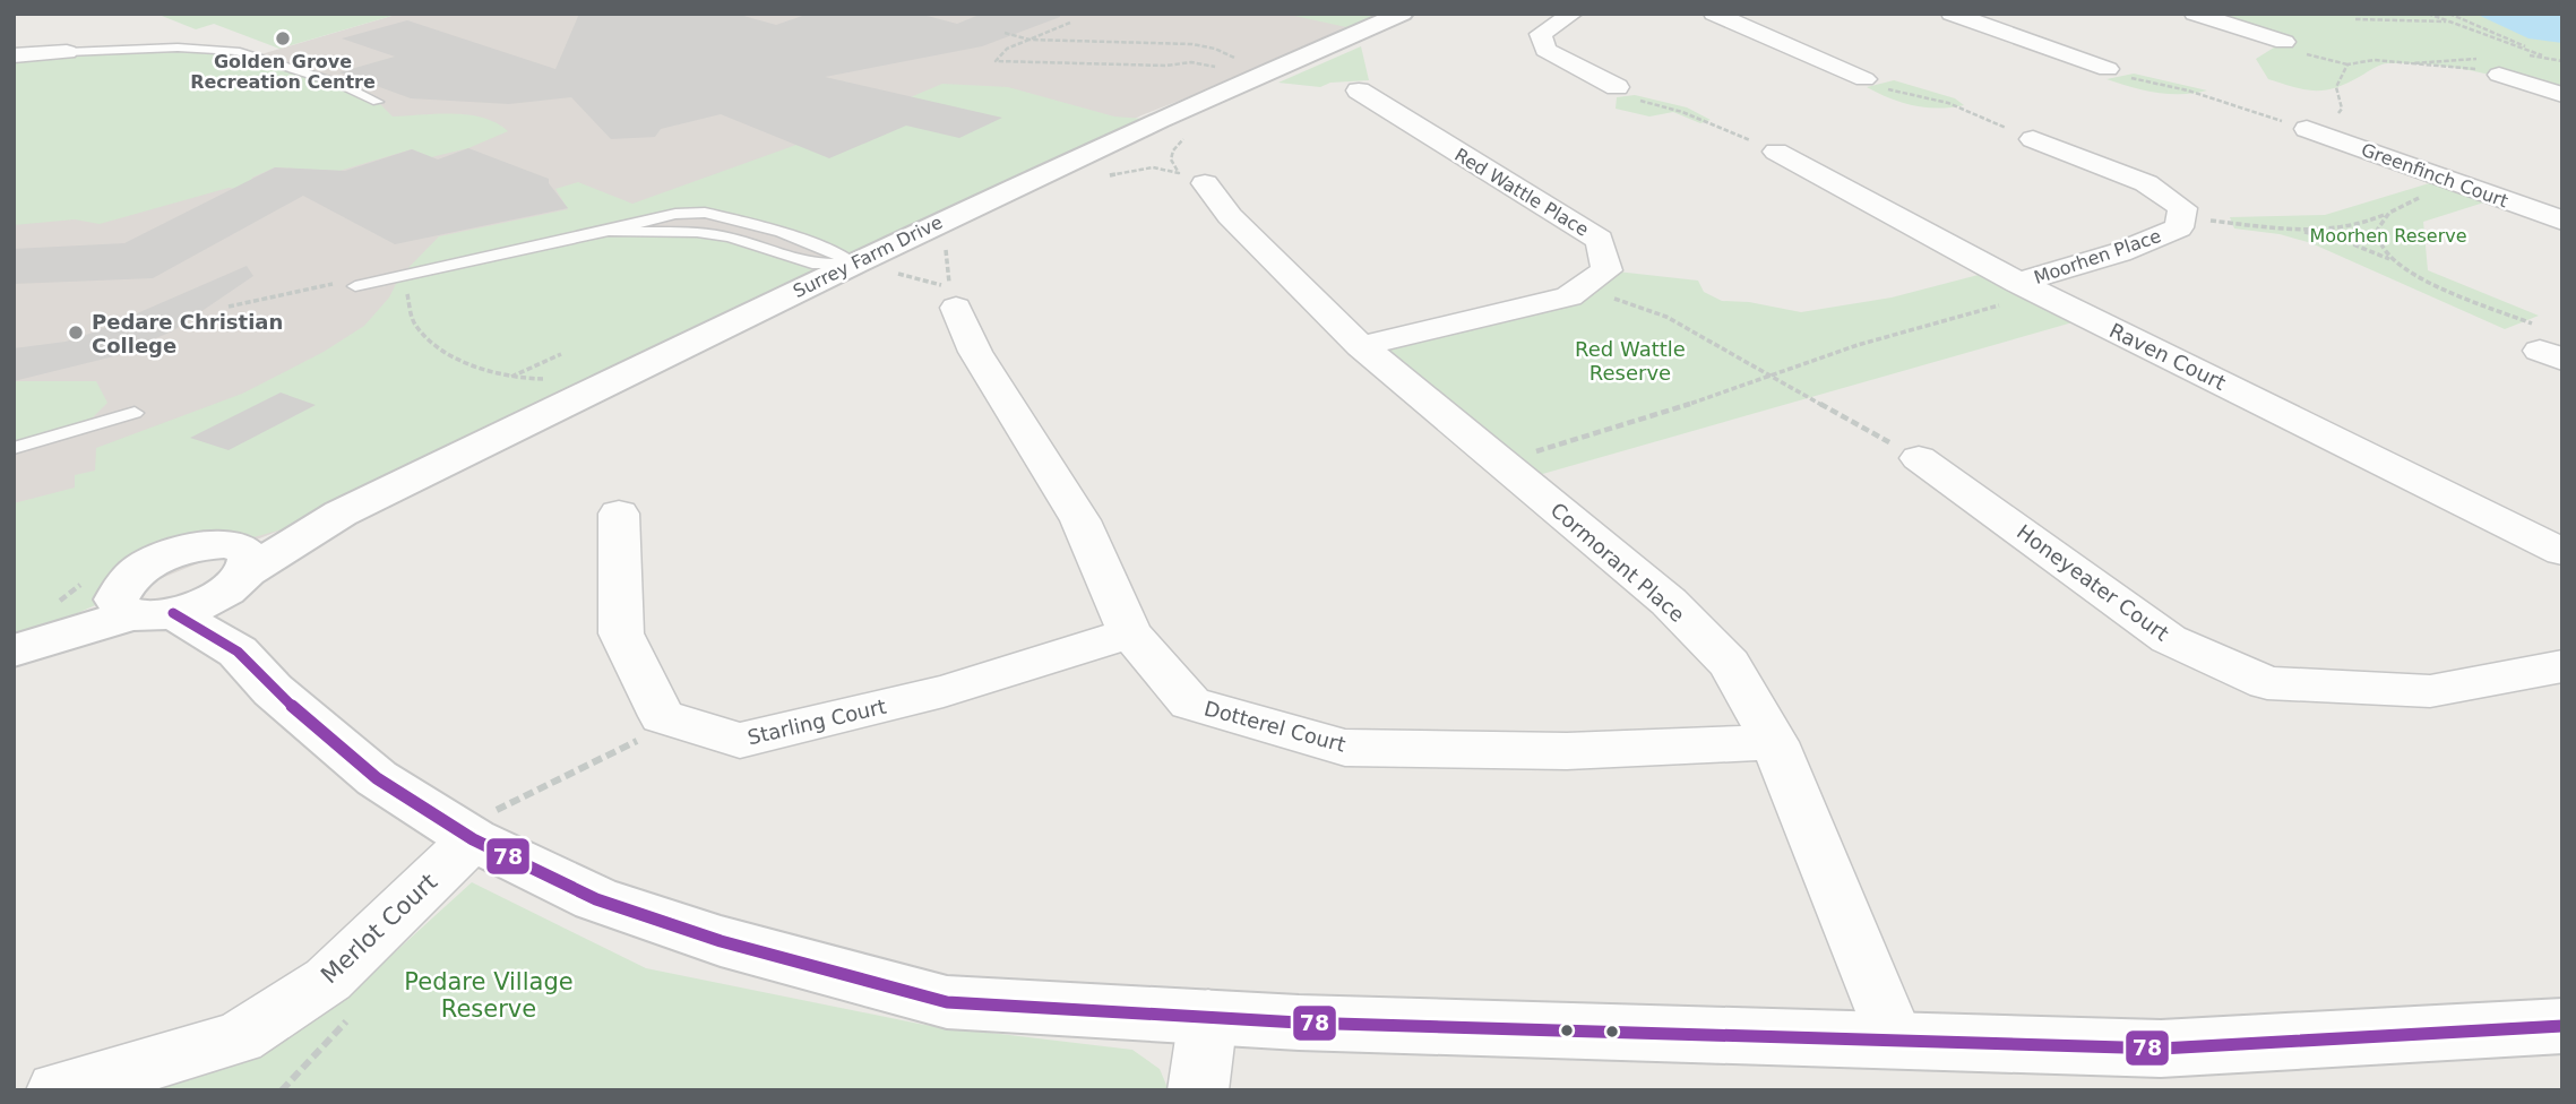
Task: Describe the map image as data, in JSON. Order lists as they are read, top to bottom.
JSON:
{
  "streets": {
    "street": [
      "Greenfinch Court",
      "Red Wattle Place",
      "Surrey Farm Drive",
      "Moorhen Place",
      "Raven Court",
      "Cormorant Place",
      "Honeyeater Court",
      "Starling Court",
      "Dotterel Court",
      "Merlot Court"
    ]
  },
  "crossings": [
    ["Moorhen Place", "Raven Court"],
    ["Cormorant Place", "Dotterel Court"],
    ["Starling Court", "Dotterel Court"]
  ],
  "parks": ["Moorhen Reserve", "Red Wattle Reserve", "Pedare Village Reserve"],
  "places": ["Golden Grove Recreation Centre", "Pedare Christian College"],
  "lines": ["transit line 78"]
}
